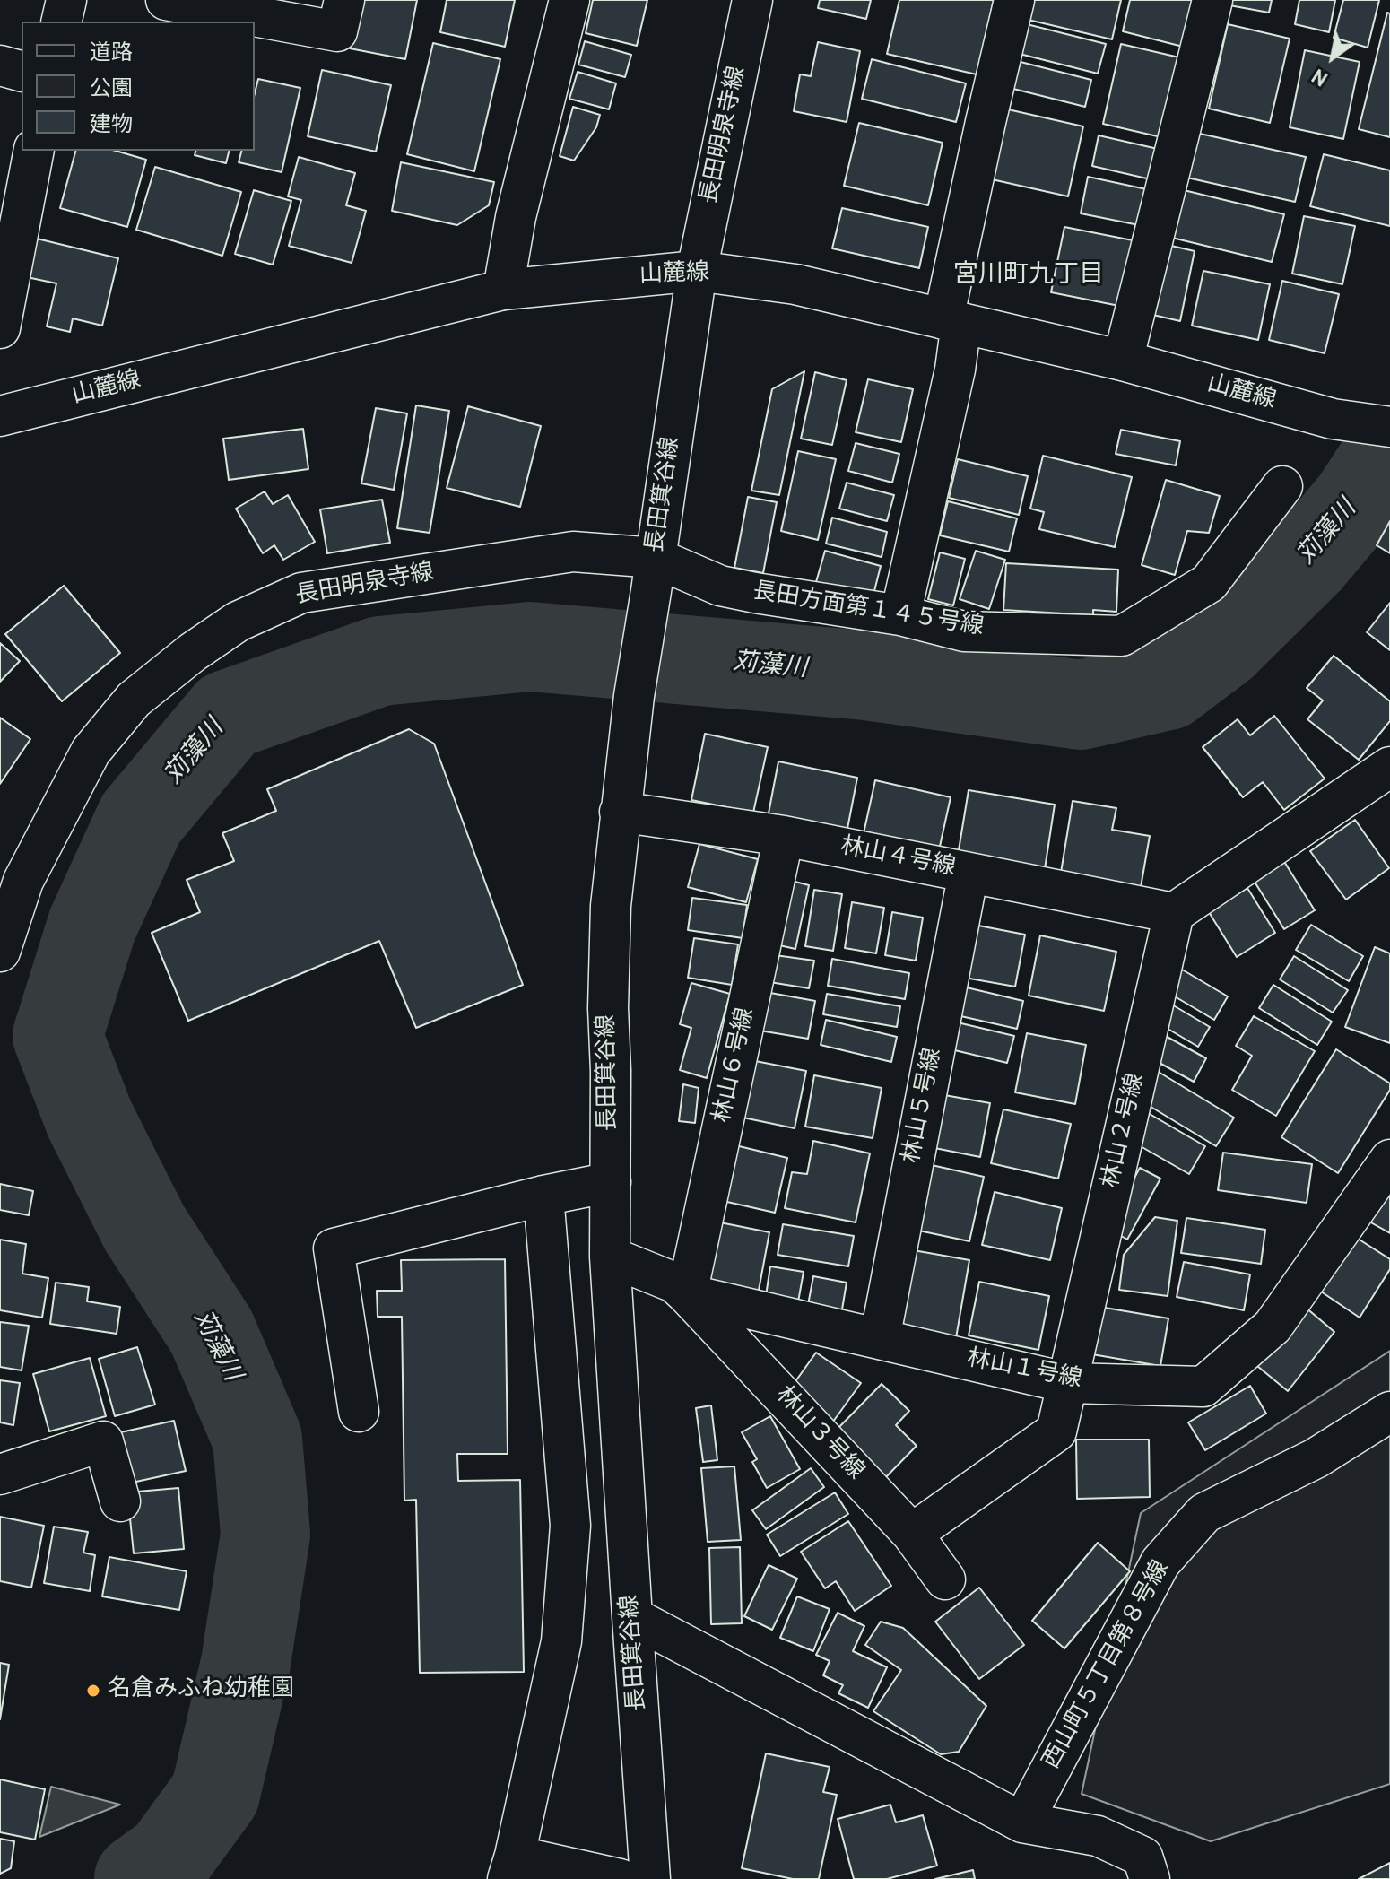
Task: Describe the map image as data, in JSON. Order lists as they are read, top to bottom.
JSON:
{
  "streets": {
    "street": [
      "長田明泉寺線",
      "山麓線",
      "長田箕谷線",
      "長田方面第１４５号線",
      "林山４号線",
      "林山６号線",
      "林山５号線",
      "林山２号線",
      "林山１号線",
      "林山３号線",
      "西山町５丁目第８号線"
    ]
  },
  "crossings": [
    ["長田明泉寺線", "山麓線"],
    ["長田明泉寺線", "長田箕谷線"],
    ["長田明泉寺線", "長田方面第１４５号線"],
    ["山麓線", "長田箕谷線"],
    ["長田箕谷線", "長田方面第１４５号線"],
    ["長田箕谷線", "林山４号線"],
    ["長田箕谷線", "林山１号線"],
    ["林山４号線", "林山６号線"],
    ["林山４号線", "林山５号線"],
    ["林山４号線", "林山２号線"],
    ["林山６号線", "林山１号線"],
    ["林山６号線", "林山３号線"],
    ["林山５号線", "林山１号線"],
    ["林山２号線", "林山１号線"],
    ["林山２号線", "林山３号線"],
    ["林山１号線", "林山３号線"]
  ],
  "districts": ["宮川町九丁目"],
  "water": ["苅藻川"],
  "places": ["名倉みふね幼稚園"],
  "legend": ["道路", "公園", "建物"],
  "north": "bottom left"
}
